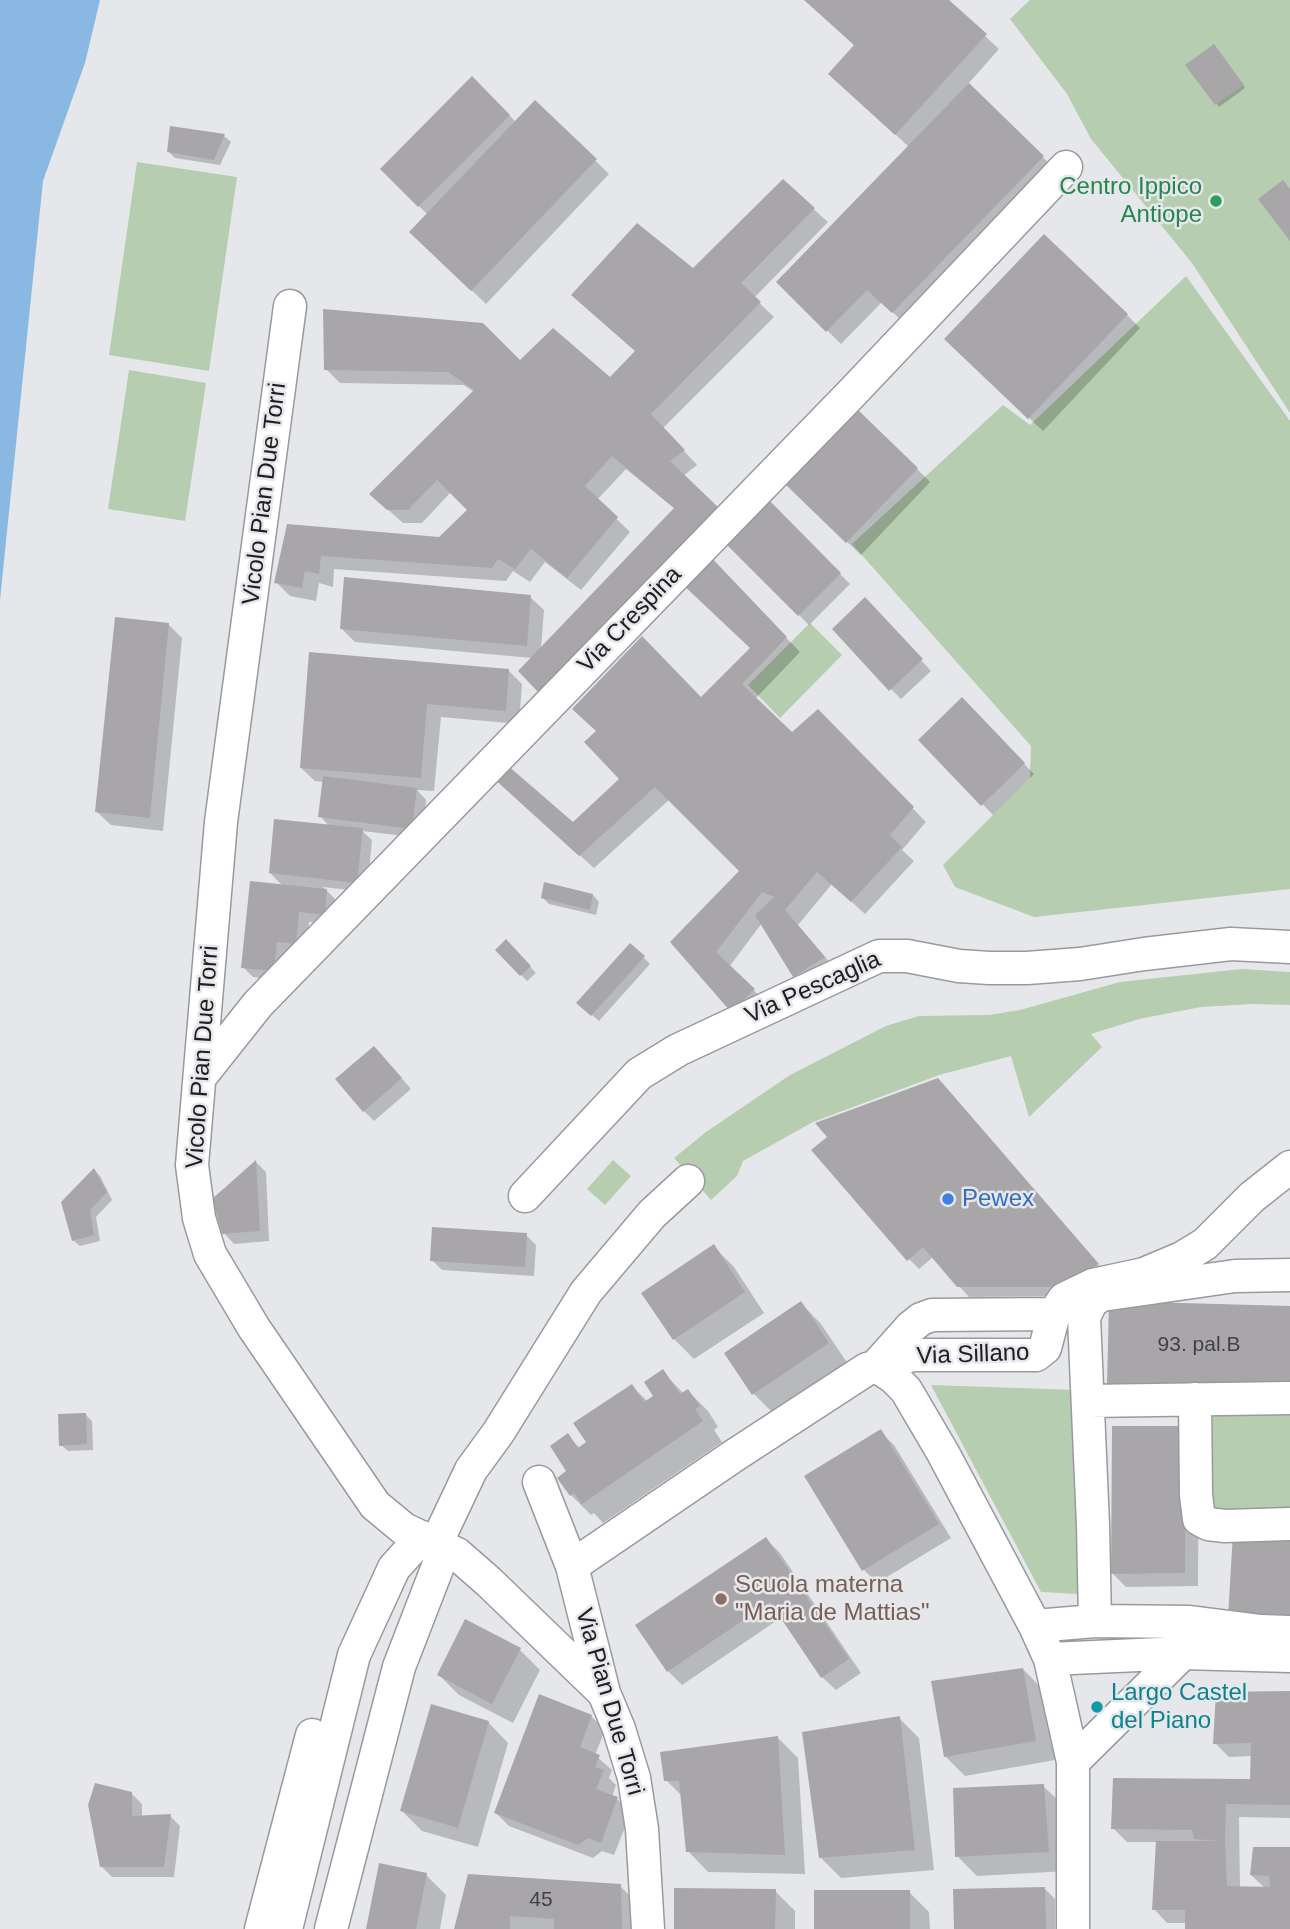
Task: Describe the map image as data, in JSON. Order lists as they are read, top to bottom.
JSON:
{
  "streets": {
    "street": [
      "Vicolo Pian Due Torri",
      "Via Crespina",
      "Via Pescaglia",
      "Via Sillano",
      "Via Pian Due Torri"
    ]
  },
  "crossings": [
    ["Vicolo Pian Due Torri", "Via Crespina"],
    ["Vicolo Pian Due Torri", "Via Pian Due Torri"],
    ["Via Sillano", "Via Pian Due Torri"]
  ],
  "places": [
    "Centro Ippico Antiope",
    "Pewex",
    "Scuola materna \"Maria de Mattias\"",
    "Largo Castel del Piano"
  ],
  "house_numbers": ["93. pal.B", "45"]
}
